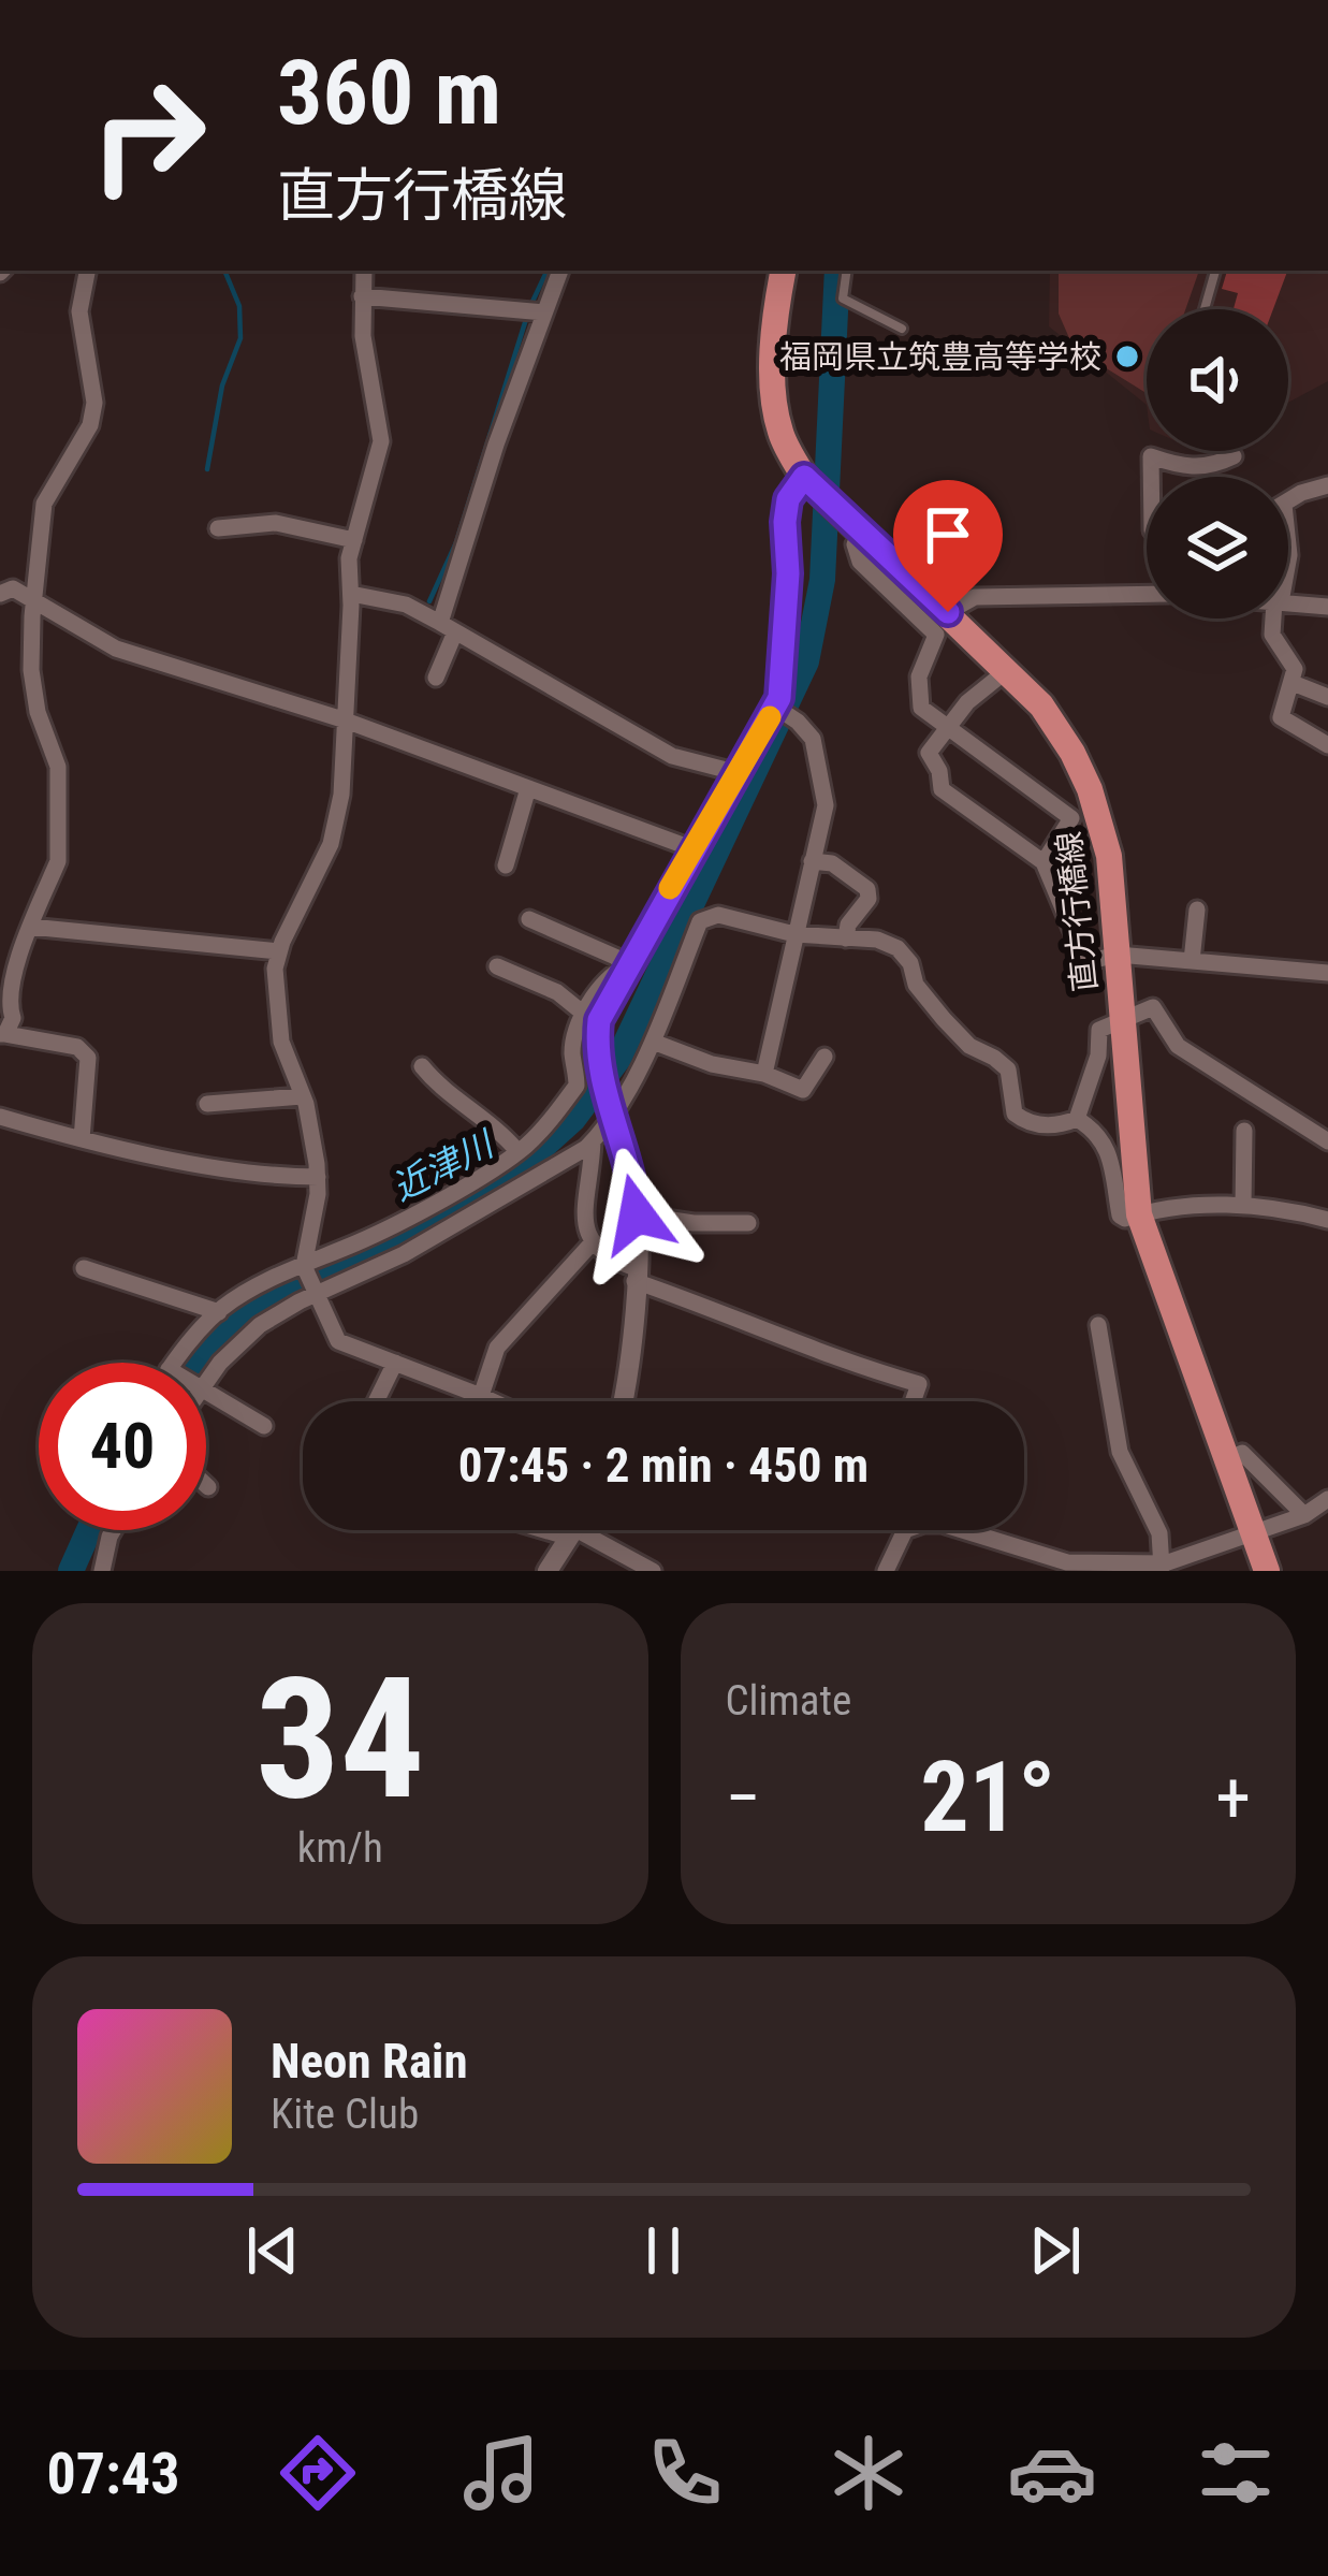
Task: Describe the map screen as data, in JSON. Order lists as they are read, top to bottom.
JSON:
{
  "streets": {
    "main road": ["直方行橋線"]
  },
  "water": ["近津川"],
  "places": ["福岡県立筑豊高等学校"],
  "page": {
    "turn": ["360 m", "直方行橋線"],
    "limit": "40",
    "trip": "07:45 · 2 min · 450 m",
    "tile": [
      ["34", "km/h"],
      "Climate"
    ],
    "heat": ["−", "21°", "+"],
    "song": ["Neon Rain", "Kite Club"],
    "tabs": "07:43"
  }
}
